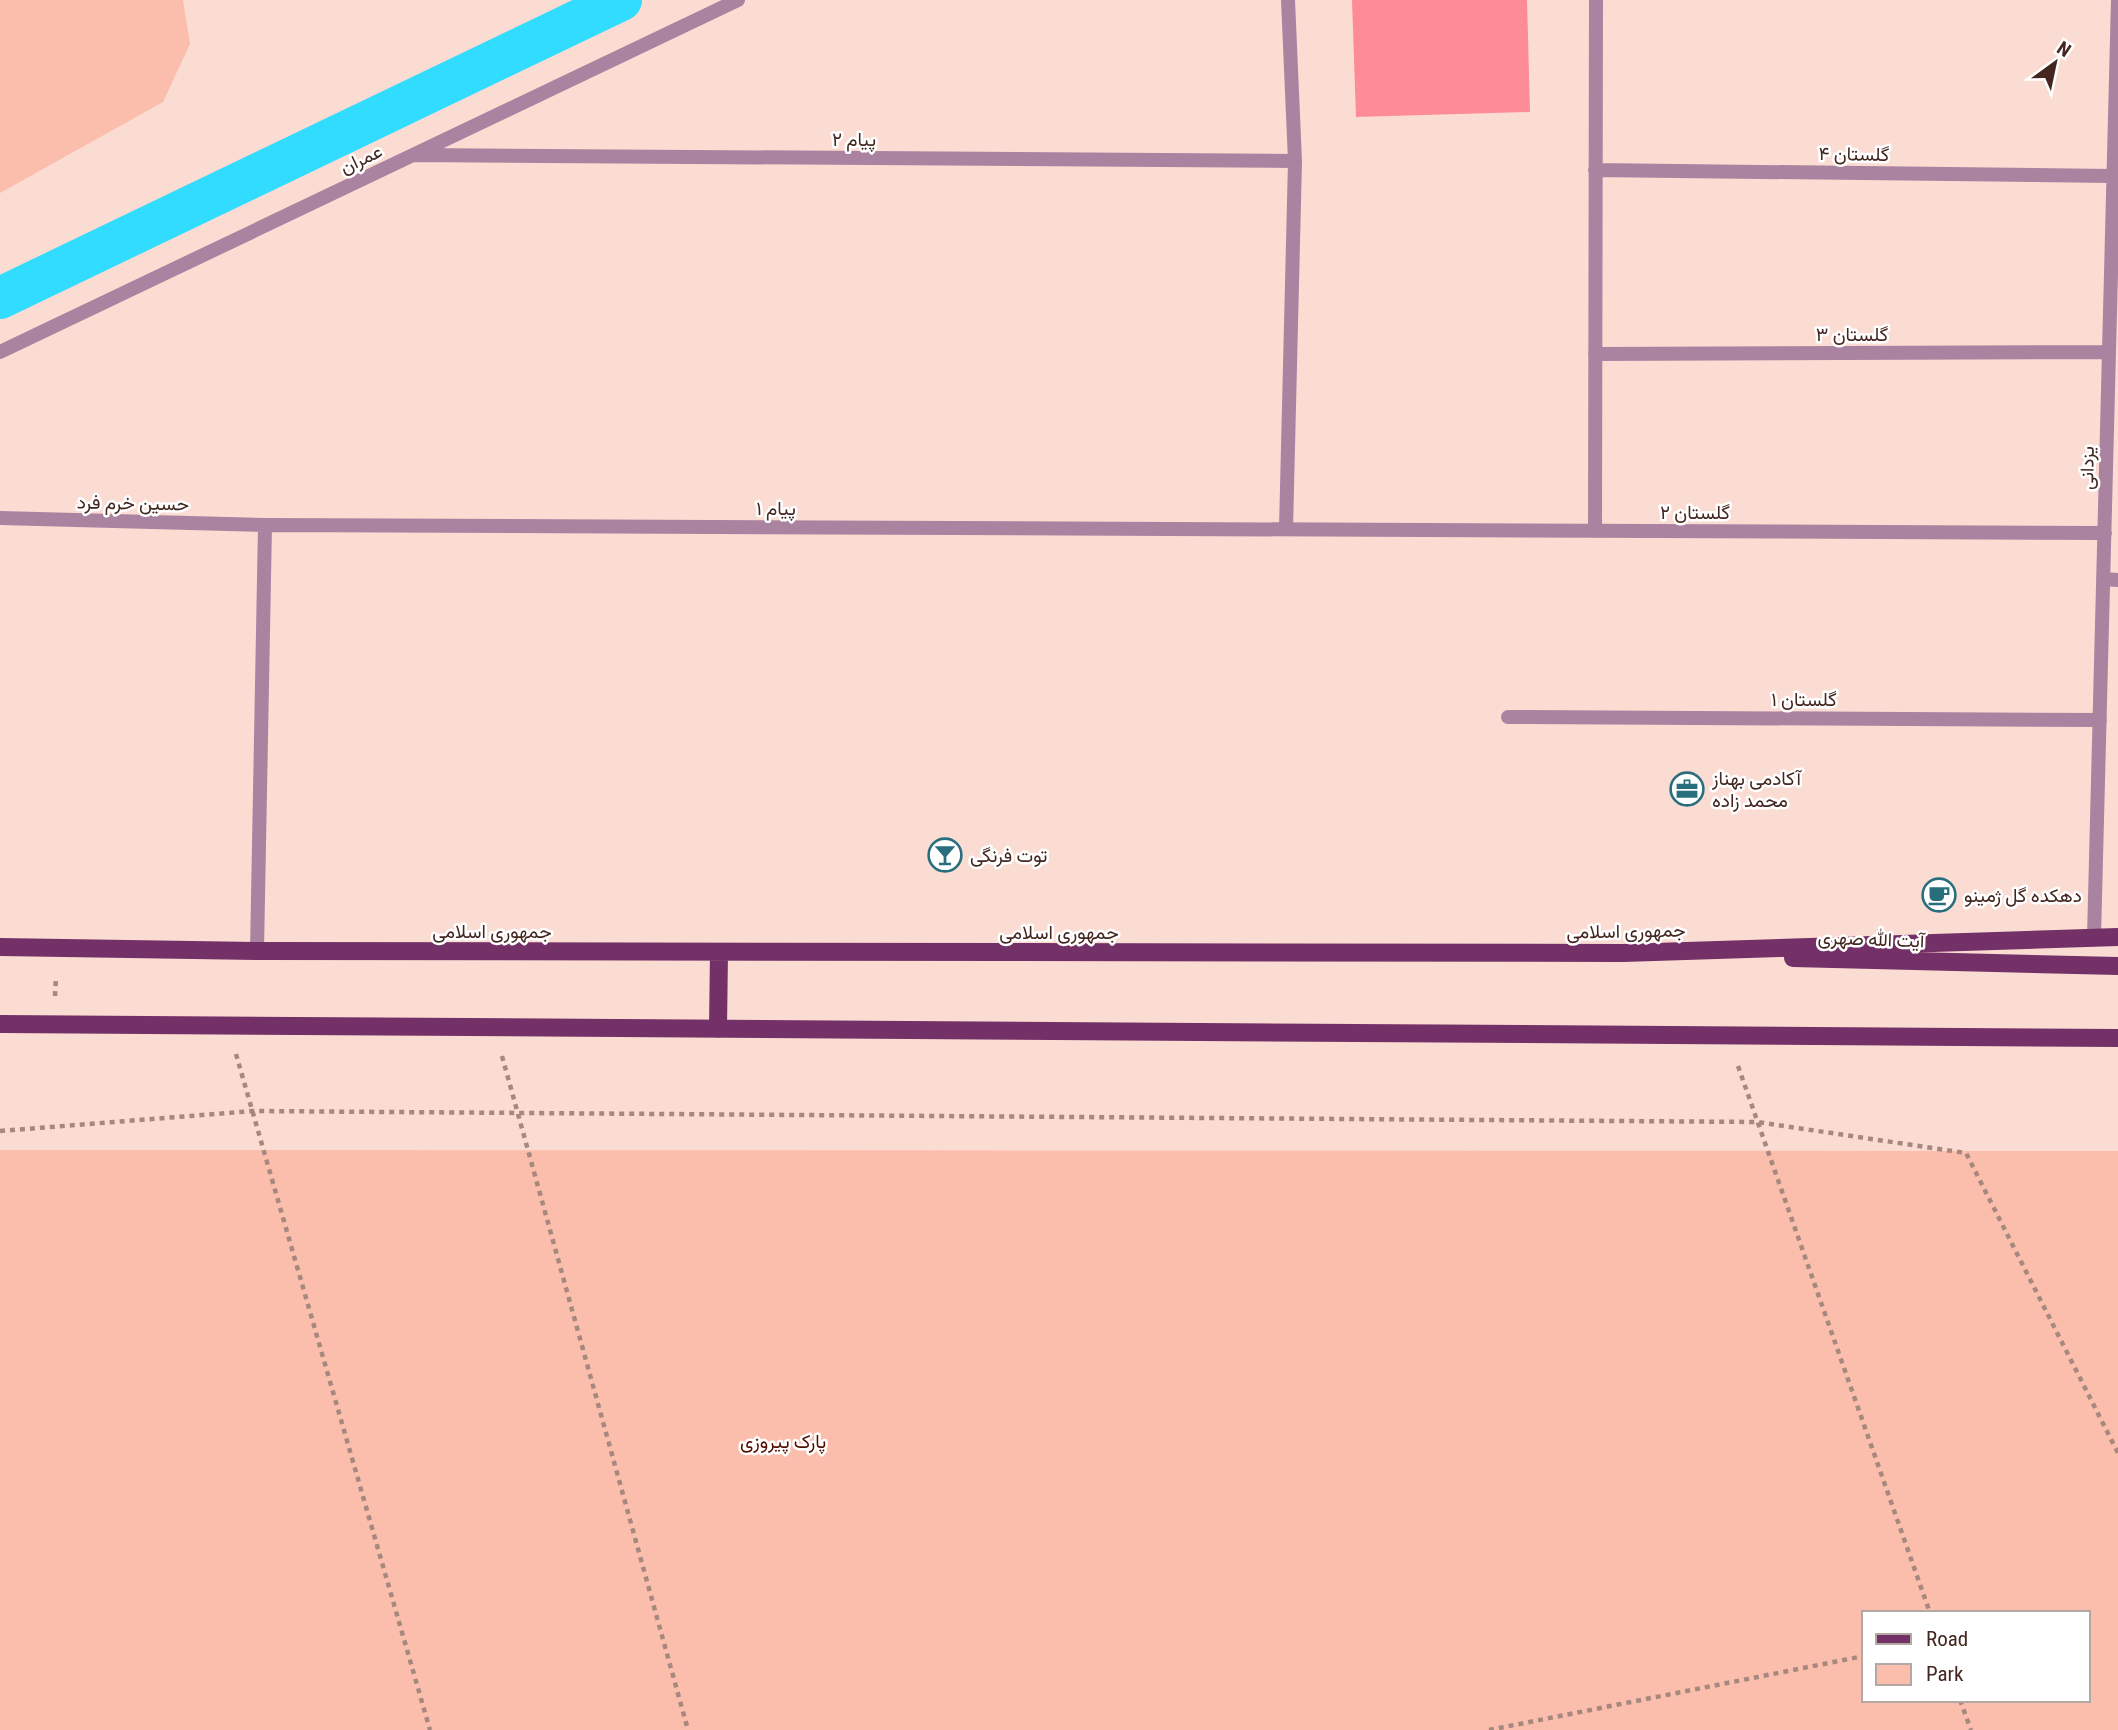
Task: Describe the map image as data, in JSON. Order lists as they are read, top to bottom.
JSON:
{
  "streets": {
    "main road": ["جمهوری اسلامی", "آیت الله صهری"],
    "street": [
      "پیام ۲",
      "گلستان ۴",
      "عمران",
      "گلستان ۳",
      "یزدانی",
      "حسین خرم فرد",
      "پیام ۱",
      "گلستان ۲",
      "گلستان ۱"
    ]
  },
  "crossings": [
    ["پیام ۲", "عمران"],
    ["گلستان ۴", "یزدانی"],
    ["گلستان ۳", "یزدانی"],
    ["یزدانی", "گلستان ۲"],
    ["یزدانی", "گلستان ۱"],
    ["یزدانی", "جمهوری اسلامی"],
    ["حسین خرم فرد", "پیام ۱"],
    ["پیام ۱", "گلستان ۲"],
    ["جمهوری اسلامی", "آیت الله صهری"]
  ],
  "parks": ["پارک پیروزی"],
  "places": {
    "office": ["آکادمی بهناز محمد زاده"],
    "bar": ["توت فرنگی"],
    "cafe": ["دهکده گل ژمینو"]
  },
  "legend": ["Road", "Park"],
  "north": "top right"
}
